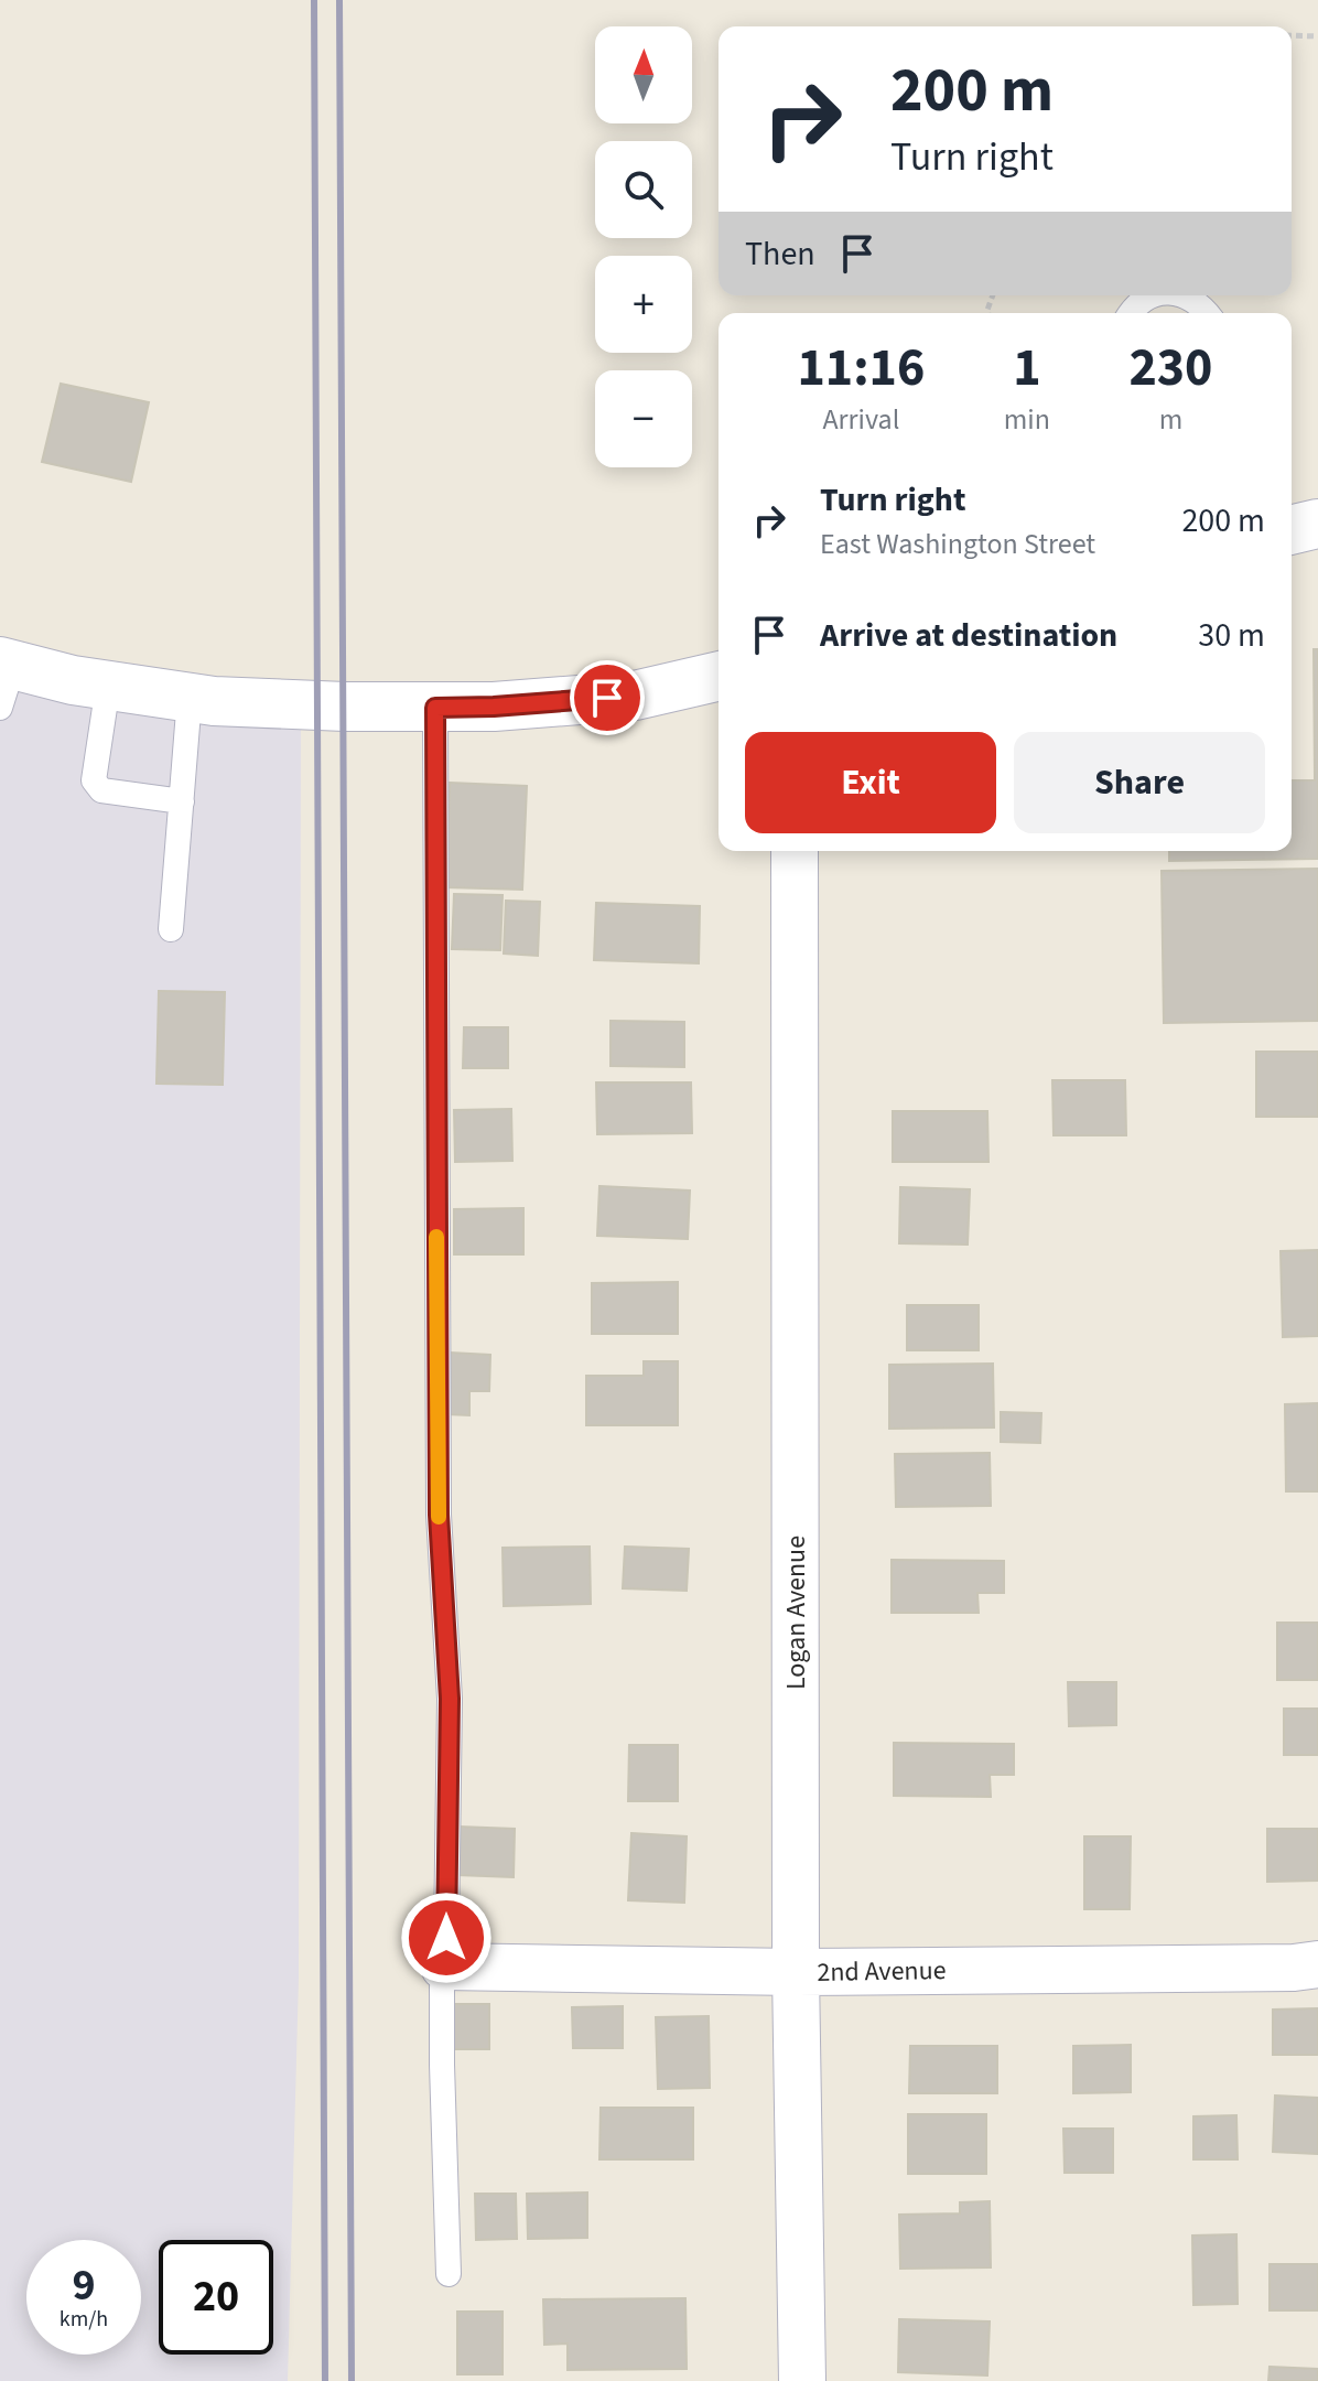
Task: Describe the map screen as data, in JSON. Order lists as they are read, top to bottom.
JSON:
{
  "streets": {
    "street": ["Logan Avenue", "2nd Avenue"]
  },
  "crossings": [
    ["Logan Avenue", "2nd Avenue"]
  ],
  "north": "top",
  "page": {
    "map_buttons": ["+", "−"],
    "turn": ["200 m", "Turn right"],
    "then": "Then",
    "eta": [
      "11:16",
      "Arrival",
      "1",
      "min",
      "230",
      "m"
    ],
    "list": [
      {
        "name": "Turn right",
        "note": "East Washington Street",
        "value": "200 m"
      },
      {
        "name": "Arrive at destination",
        "value": "30 m"
      }
    ],
    "buttons": ["Exit", "Share"],
    "speed": "9 km/h",
    "limit": "20"
  }
}
